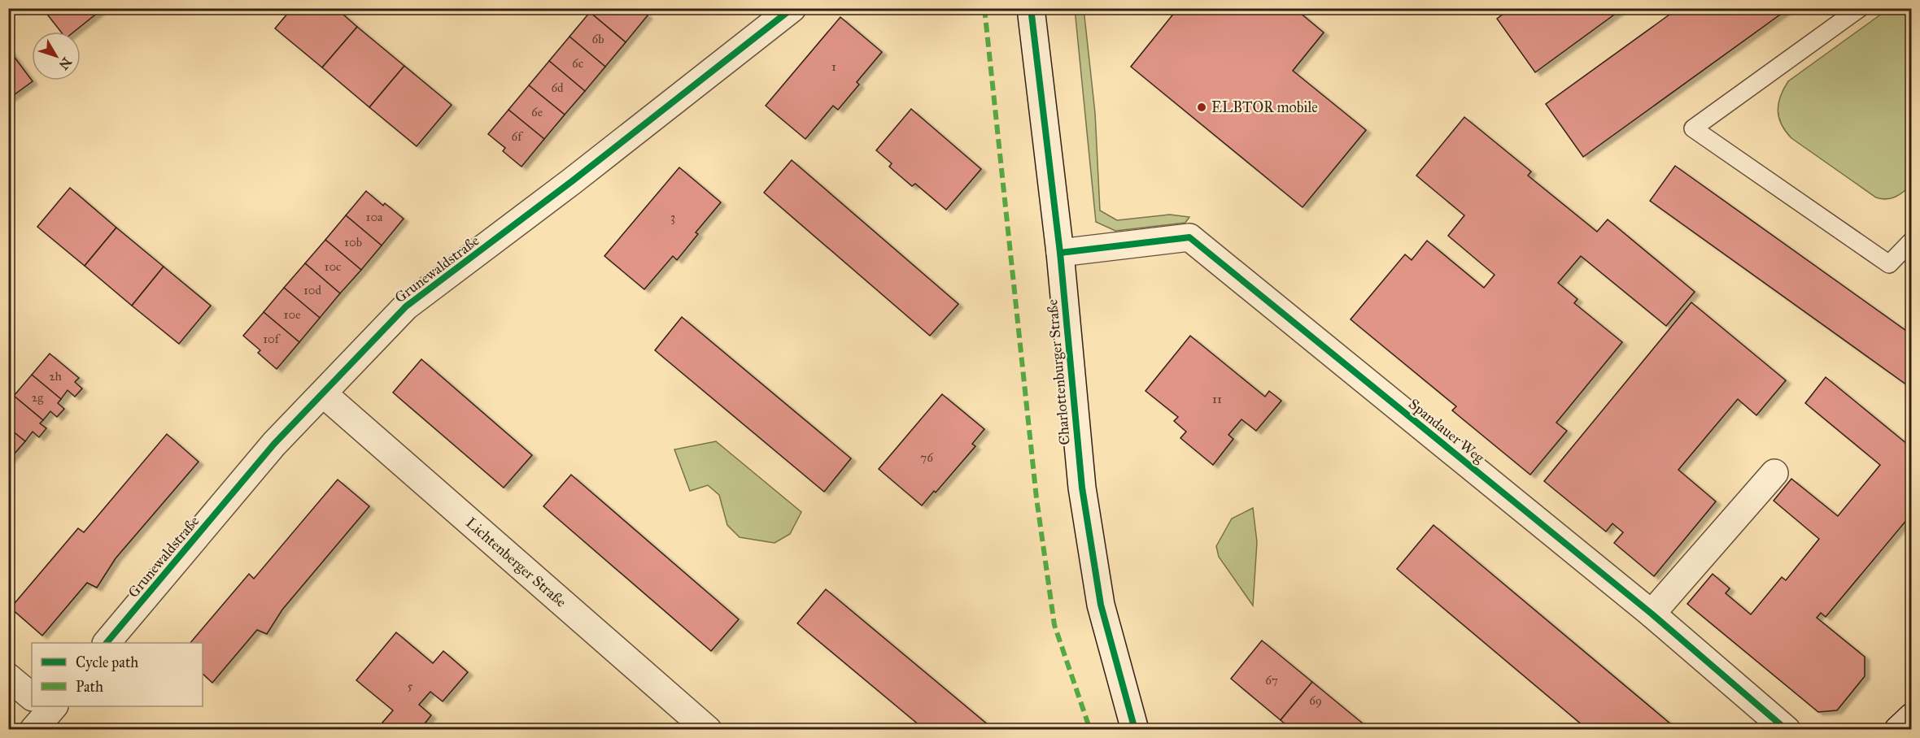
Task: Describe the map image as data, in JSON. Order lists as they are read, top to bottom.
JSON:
{
  "streets": {
    "street": [
      "Grunewaldstraße",
      "Charlottenburger Straße",
      "Spandauer Weg",
      "Lichtenberger Straße"
    ]
  },
  "crossings": [
    ["Grunewaldstraße", "Lichtenberger Straße"],
    ["Charlottenburger Straße", "Spandauer Weg"]
  ],
  "places": ["ELBTOR mobile"],
  "house_numbers": [
    "6b",
    "6c",
    "1",
    "6d",
    "6e",
    "6f",
    "10a",
    "3",
    "10b",
    "10c",
    "10d",
    "10e",
    "10f",
    "2h",
    "2g",
    "11",
    "76",
    "67",
    "5",
    "69"
  ],
  "legend": ["Cycle path", "Path"],
  "north": "bottom right"
}
